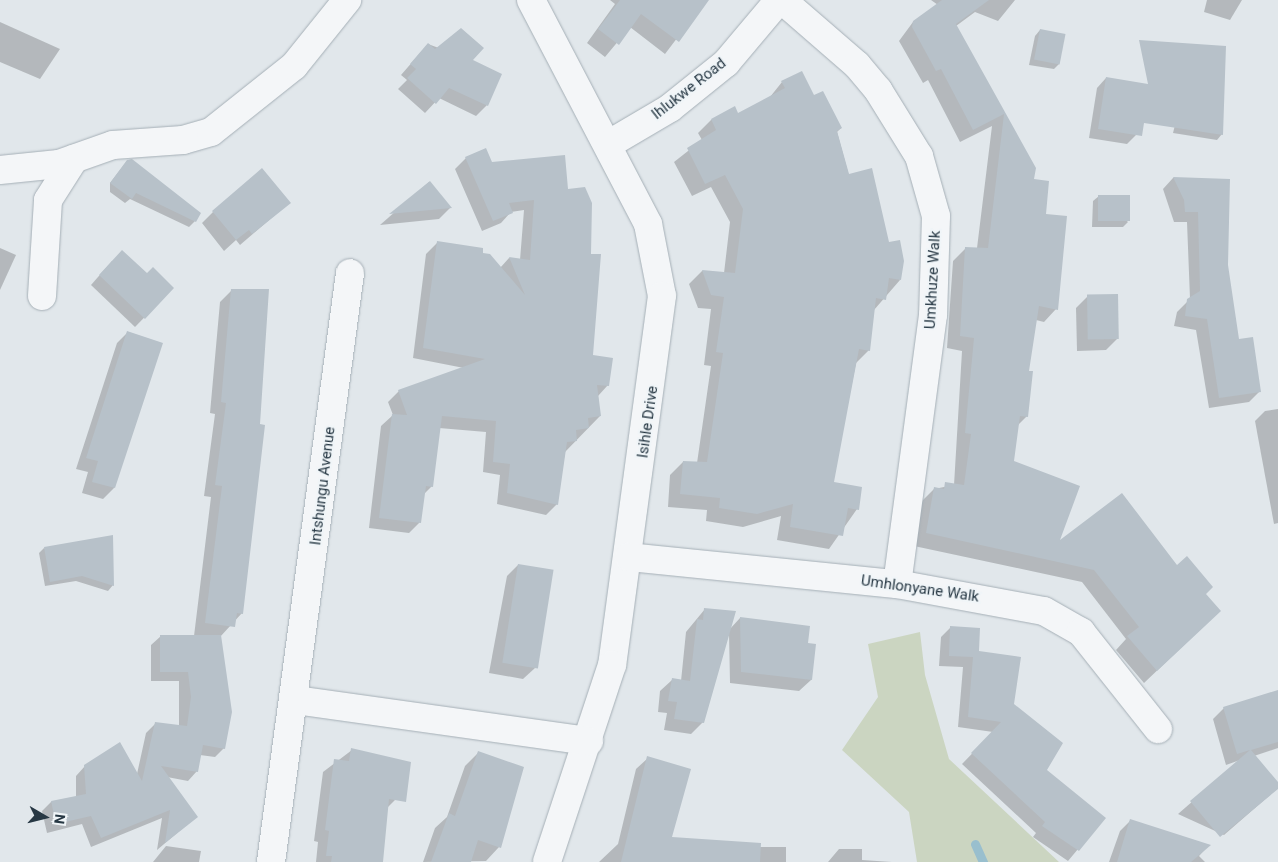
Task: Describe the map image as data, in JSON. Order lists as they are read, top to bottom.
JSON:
{
  "streets": {
    "street": [
      "Ihlukwe Road",
      "Umkhuze Walk",
      "Isihle Drive",
      "Intshungu Avenue",
      "Umhlonyane Walk"
    ]
  },
  "crossings": [
    ["Ihlukwe Road", "Umkhuze Walk"],
    ["Ihlukwe Road", "Isihle Drive"],
    ["Umkhuze Walk", "Umhlonyane Walk"],
    ["Isihle Drive", "Umhlonyane Walk"]
  ],
  "north": "right"
}
